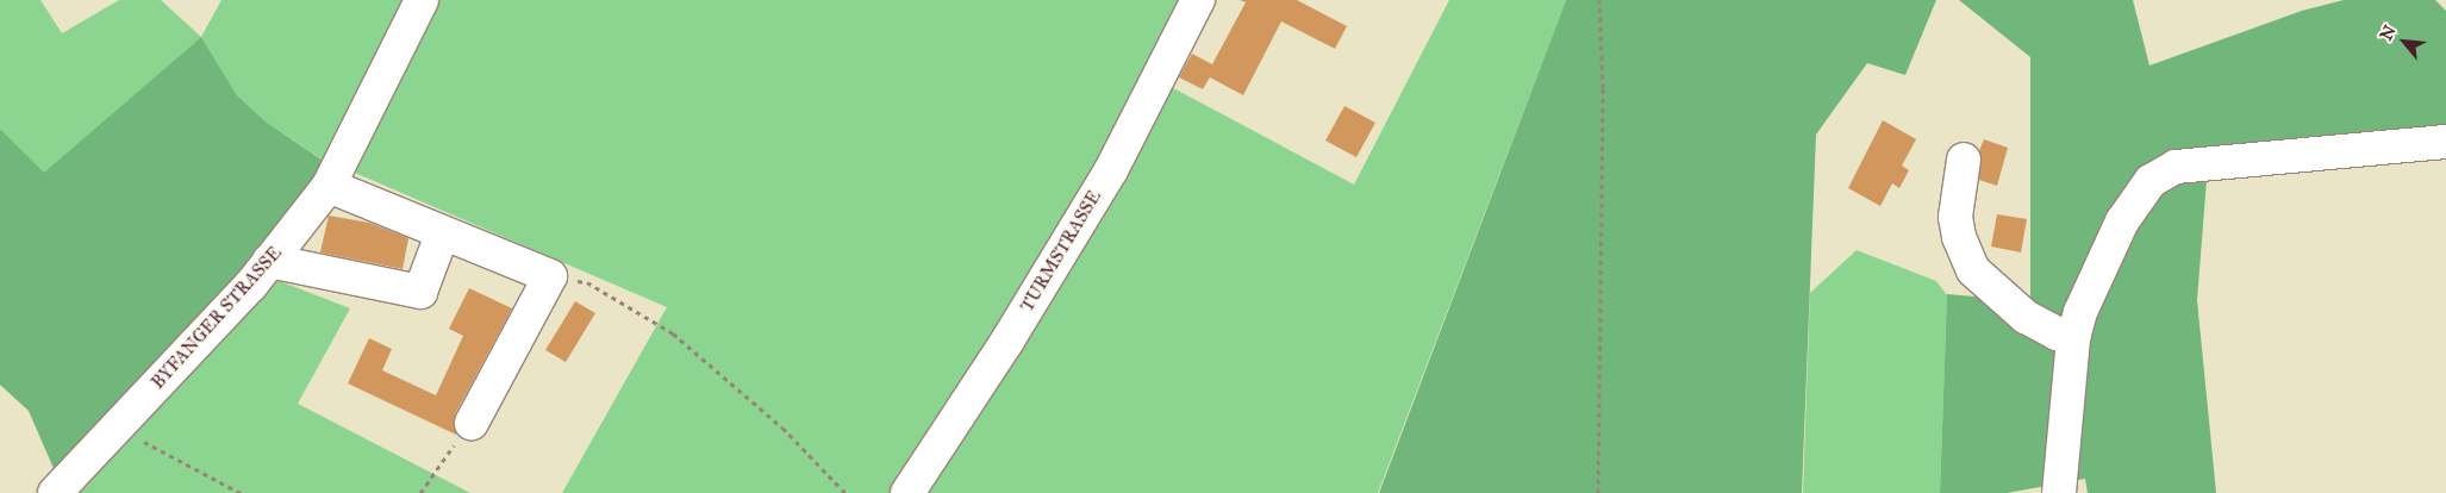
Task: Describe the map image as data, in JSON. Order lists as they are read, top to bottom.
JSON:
{
  "streets": {
    "street": ["TURMSTRASSE", "BYFANGER STRASSE"]
  },
  "north": "top left"
}
